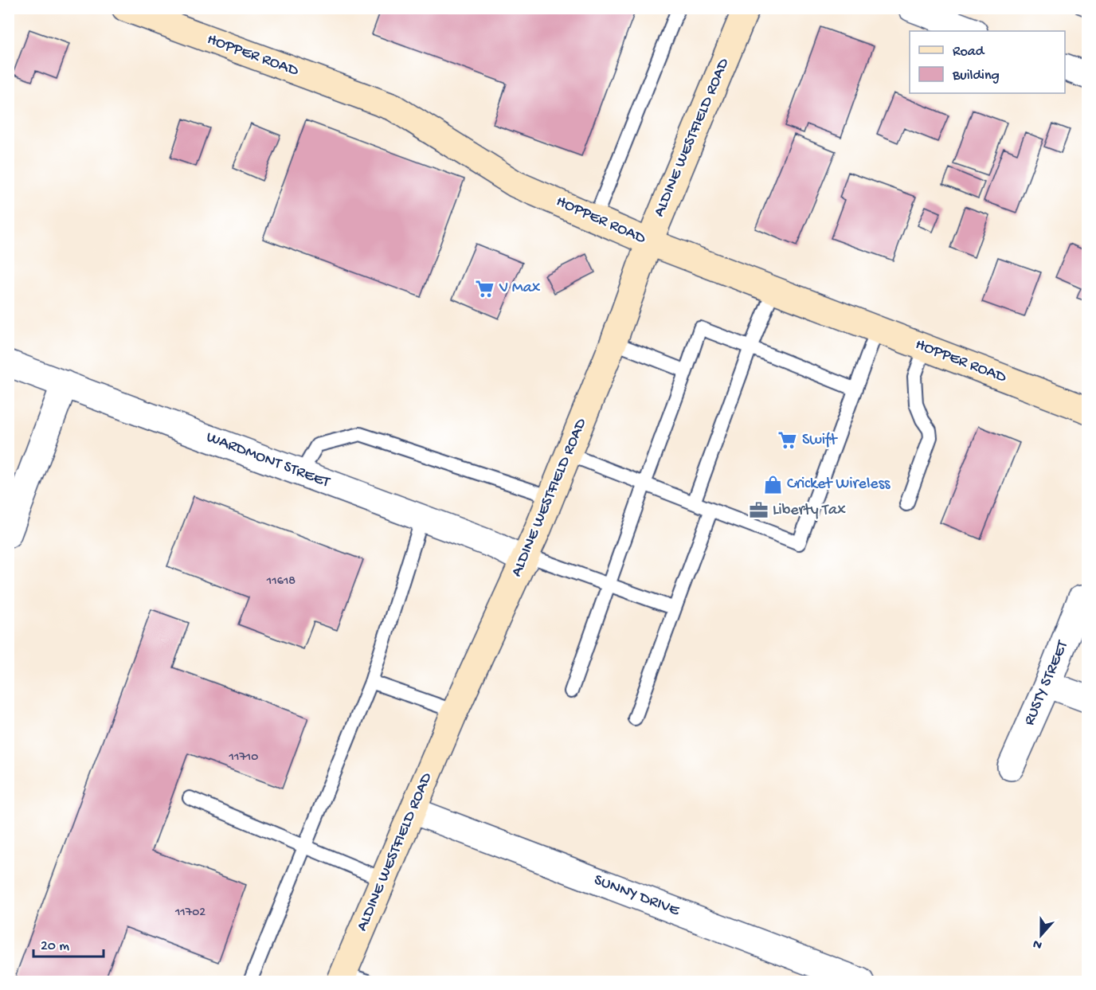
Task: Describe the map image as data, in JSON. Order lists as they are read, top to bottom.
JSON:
{
  "streets": {
    "main road": ["HOPPER ROAD", "ALDINE WESTFIELD ROAD"],
    "street": ["WARDMONT STREET", "RUSTY STREET", "SUNNY DRIVE"]
  },
  "crossings": [
    ["HOPPER ROAD", "ALDINE WESTFIELD ROAD"],
    ["ALDINE WESTFIELD ROAD", "WARDMONT STREET"],
    ["ALDINE WESTFIELD ROAD", "SUNNY DRIVE"]
  ],
  "places": {
    "supermarket": ["V Max", "Swift"],
    "shop": ["Cricket Wireless"],
    "office": ["Liberty Tax"]
  },
  "house_numbers": ["11618", "11710", "11702"],
  "legend": ["Road", "Building"],
  "scale_bar": "20 m",
  "north": "bottom"
}
